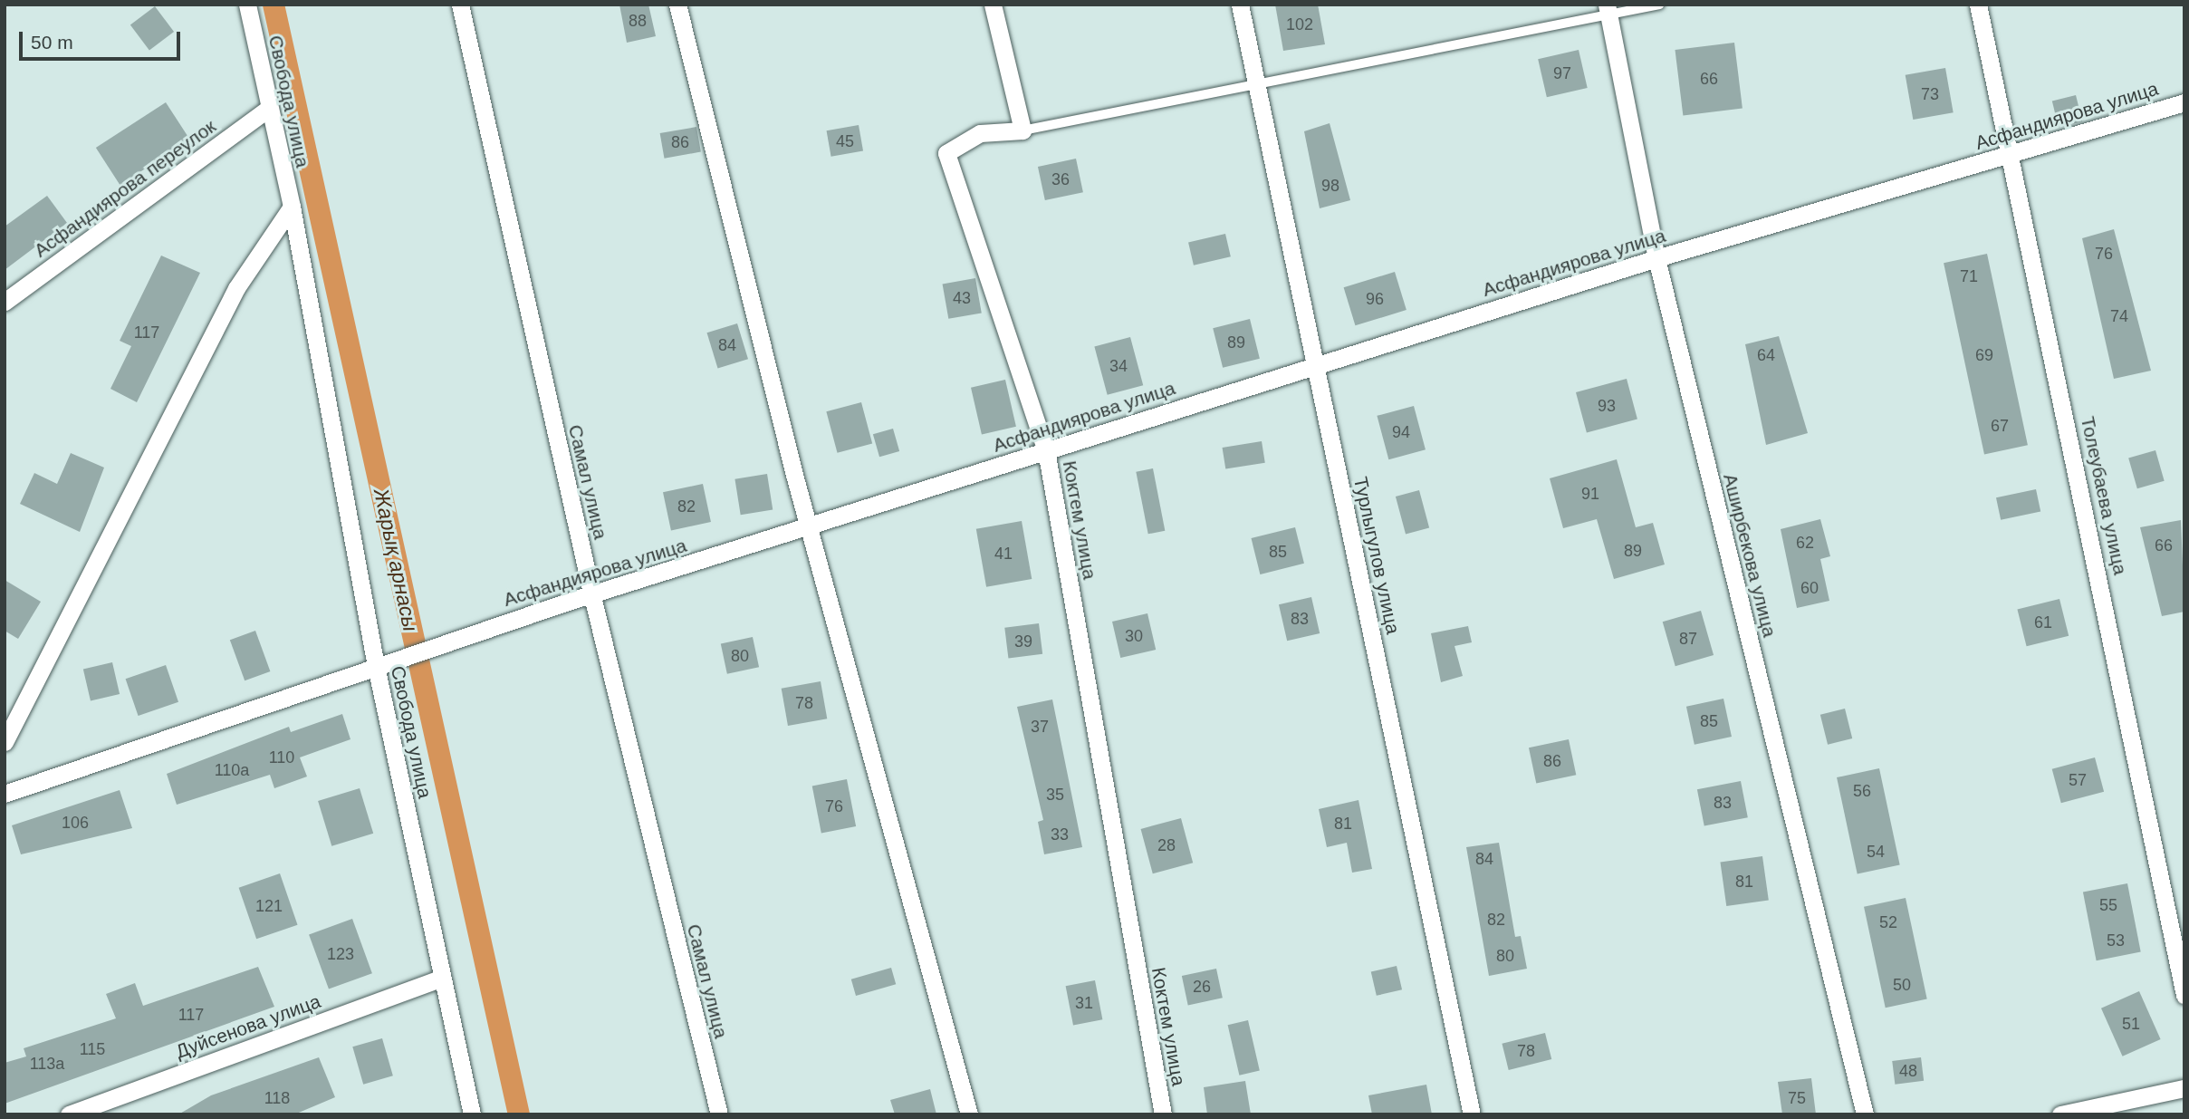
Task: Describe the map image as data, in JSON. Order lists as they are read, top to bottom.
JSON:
{
  "streets": {
    "street": [
      "Свобода улица",
      "Асфандиярова улица",
      "Асфандиярова переулок",
      "Самал улица",
      "Толеубаева улица",
      "Коктем улица",
      "Турлыгулов улица",
      "Аширбекова улица",
      "Дуйсенова улица"
    ]
  },
  "crossings": [
    ["Свобода улица", "Асфандиярова улица"],
    ["Свобода улица", "Асфандиярова переулок"],
    ["Свобода улица", "Дуйсенова улица"],
    ["Асфандиярова улица", "Самал улица"],
    ["Асфандиярова улица", "Толеубаева улица"],
    ["Асфандиярова улица", "Коктем улица"],
    ["Асфандиярова улица", "Турлыгулов улица"],
    ["Асфандиярова улица", "Аширбекова улица"]
  ],
  "water": ["Жарық арнасы"],
  "house_numbers": [
    "88",
    "102",
    "97",
    "66",
    "73",
    "45",
    "86",
    "36",
    "98",
    "76",
    "71",
    "43",
    "96",
    "74",
    "117",
    "89",
    "84",
    "64",
    "69",
    "34",
    "93",
    "67",
    "94",
    "91",
    "82",
    "62",
    "66",
    "89",
    "85",
    "41",
    "60",
    "83",
    "61",
    "30",
    "87",
    "39",
    "80",
    "78",
    "85",
    "37",
    "110",
    "86",
    "110а",
    "57",
    "56",
    "35",
    "83",
    "76",
    "106",
    "81",
    "33",
    "28",
    "54",
    "84",
    "81",
    "55",
    "121",
    "82",
    "52",
    "53",
    "123",
    "80",
    "50",
    "26",
    "31",
    "117",
    "51",
    "115",
    "78",
    "113а",
    "48",
    "118",
    "75"
  ],
  "scale_bar": "50 m"
}
